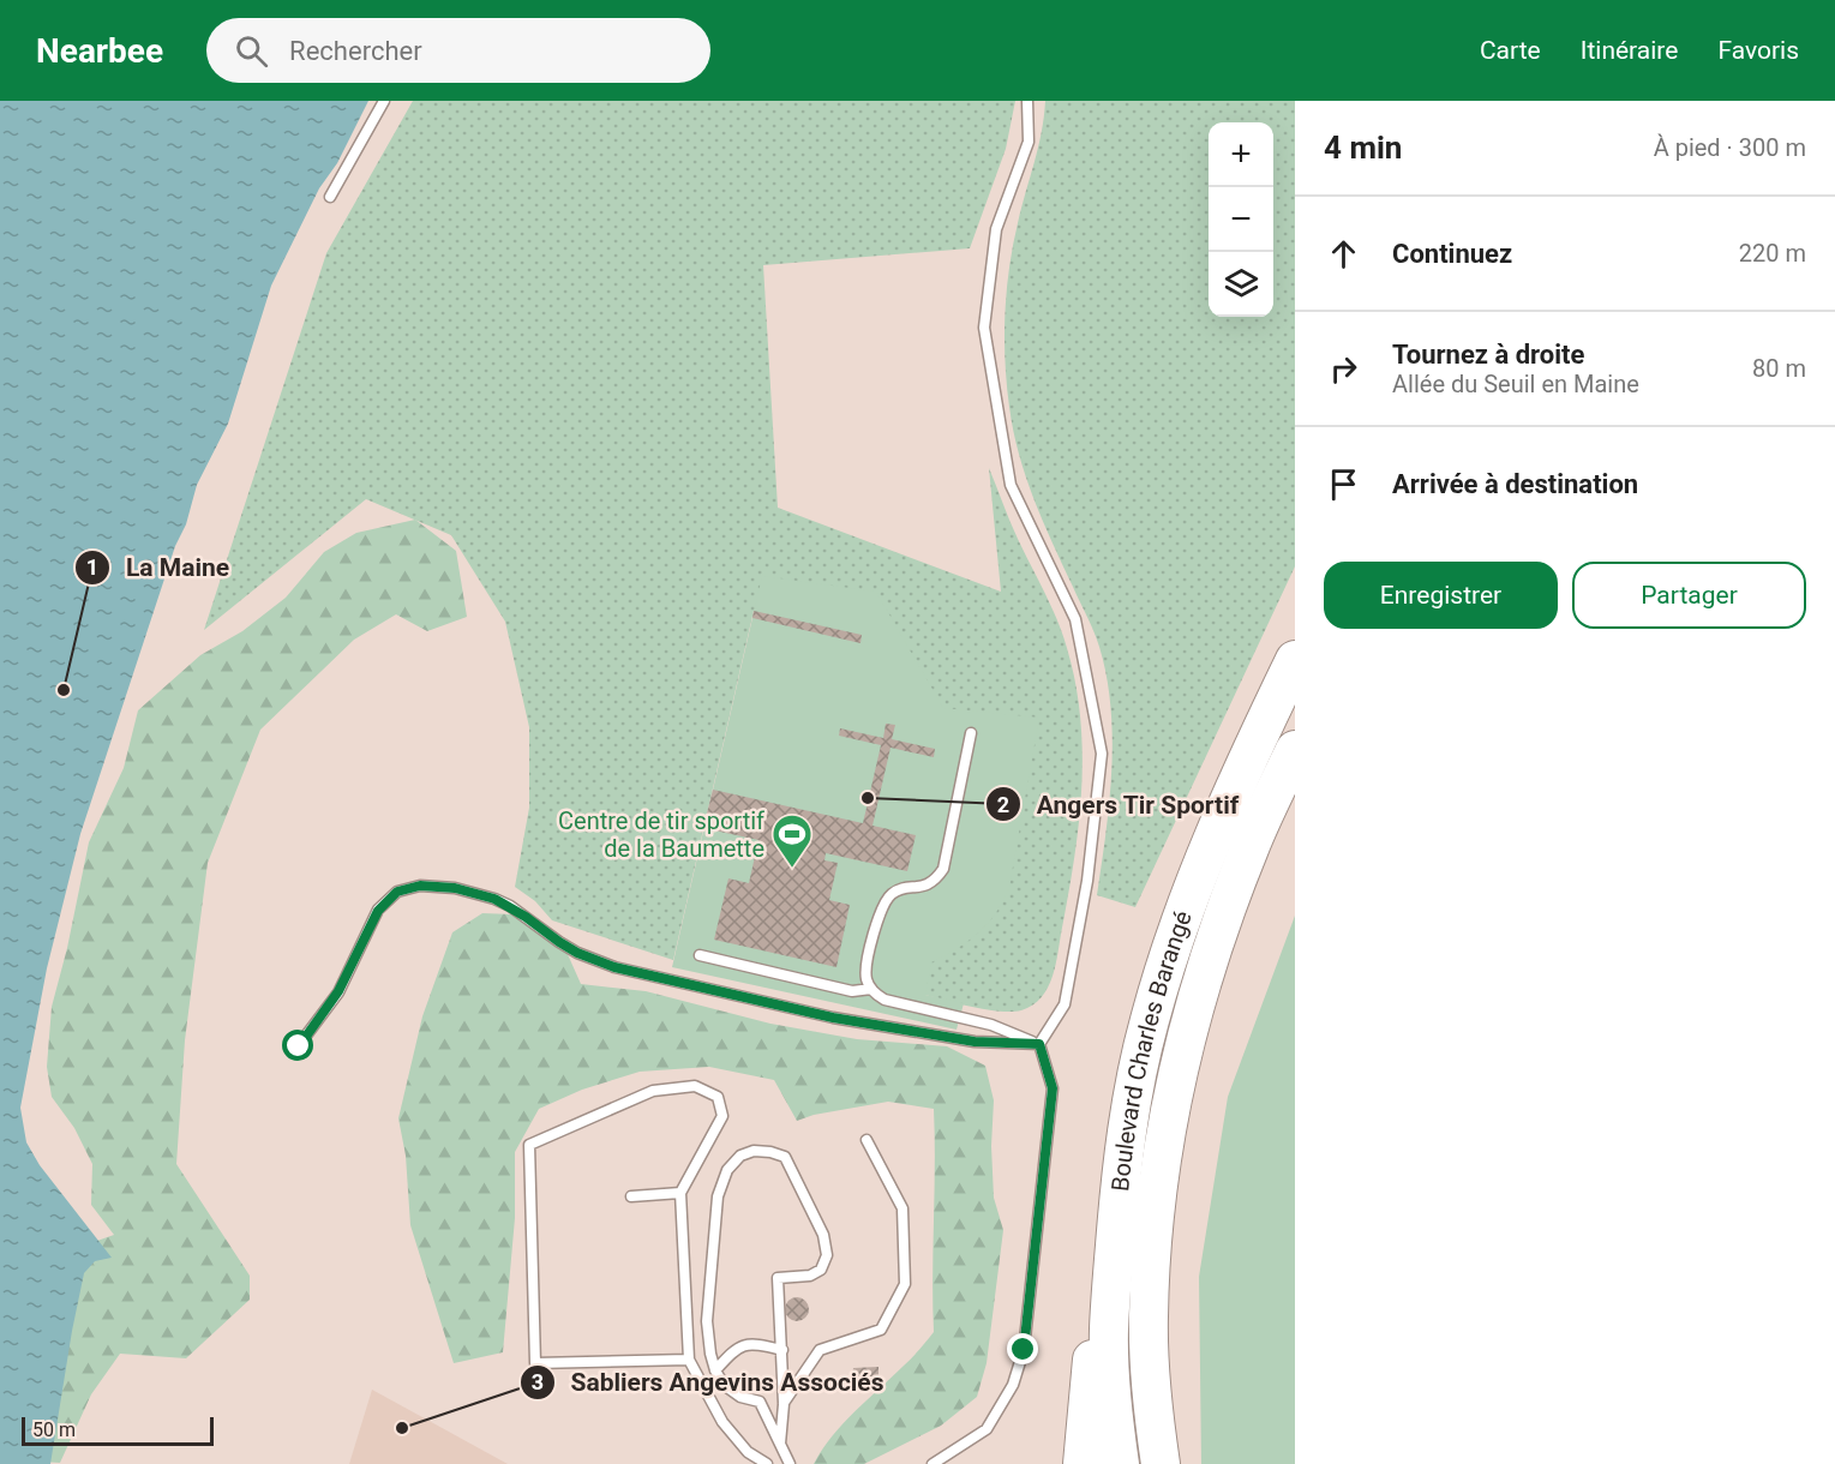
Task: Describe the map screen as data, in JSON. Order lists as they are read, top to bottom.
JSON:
{
  "streets": {
    "highway": ["Boulevard Charles Barangé"]
  },
  "places": {
    "other": ["La Maine", "Angers Tir Sportif", "Sabliers Angevins Associés"],
    "sports": ["Centre de tir sportif de la Baumette"]
  },
  "scale_bar": "50 m",
  "page": {
    "header": "Nearbee",
    "search": "Rechercher",
    "nav": ["Carte", "Itinéraire", "Favoris"],
    "heading": ["4 min", "À pied · 300 m"],
    "map_buttons": ["+", "−"],
    "list": [
      ["Continuez", "220 m"],
      ["Tournez à droite", "Allée du Seuil en Maine", "80 m"],
      "Arrivée à destination"
    ],
    "buttons": ["Enregistrer", "Partager"],
    "scale": "50 m"
  }
}
